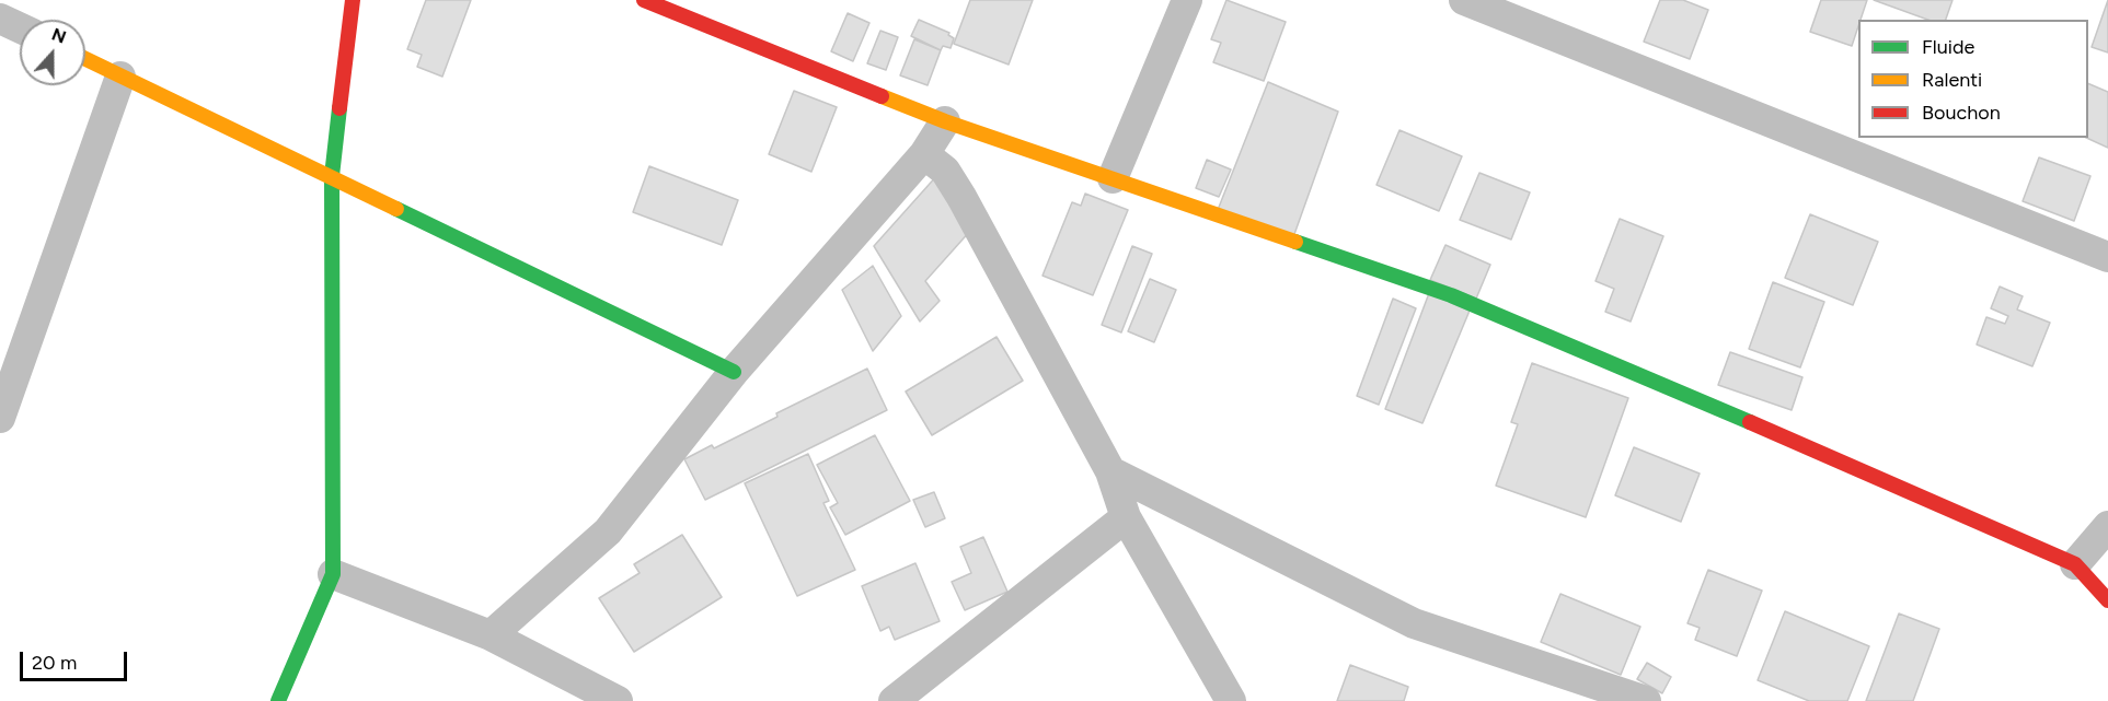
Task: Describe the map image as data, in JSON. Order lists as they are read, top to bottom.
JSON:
{
  "legend": ["Fluide", "Ralenti", "Bouchon"],
  "scale_bar": "20 m",
  "north": "top"
}
